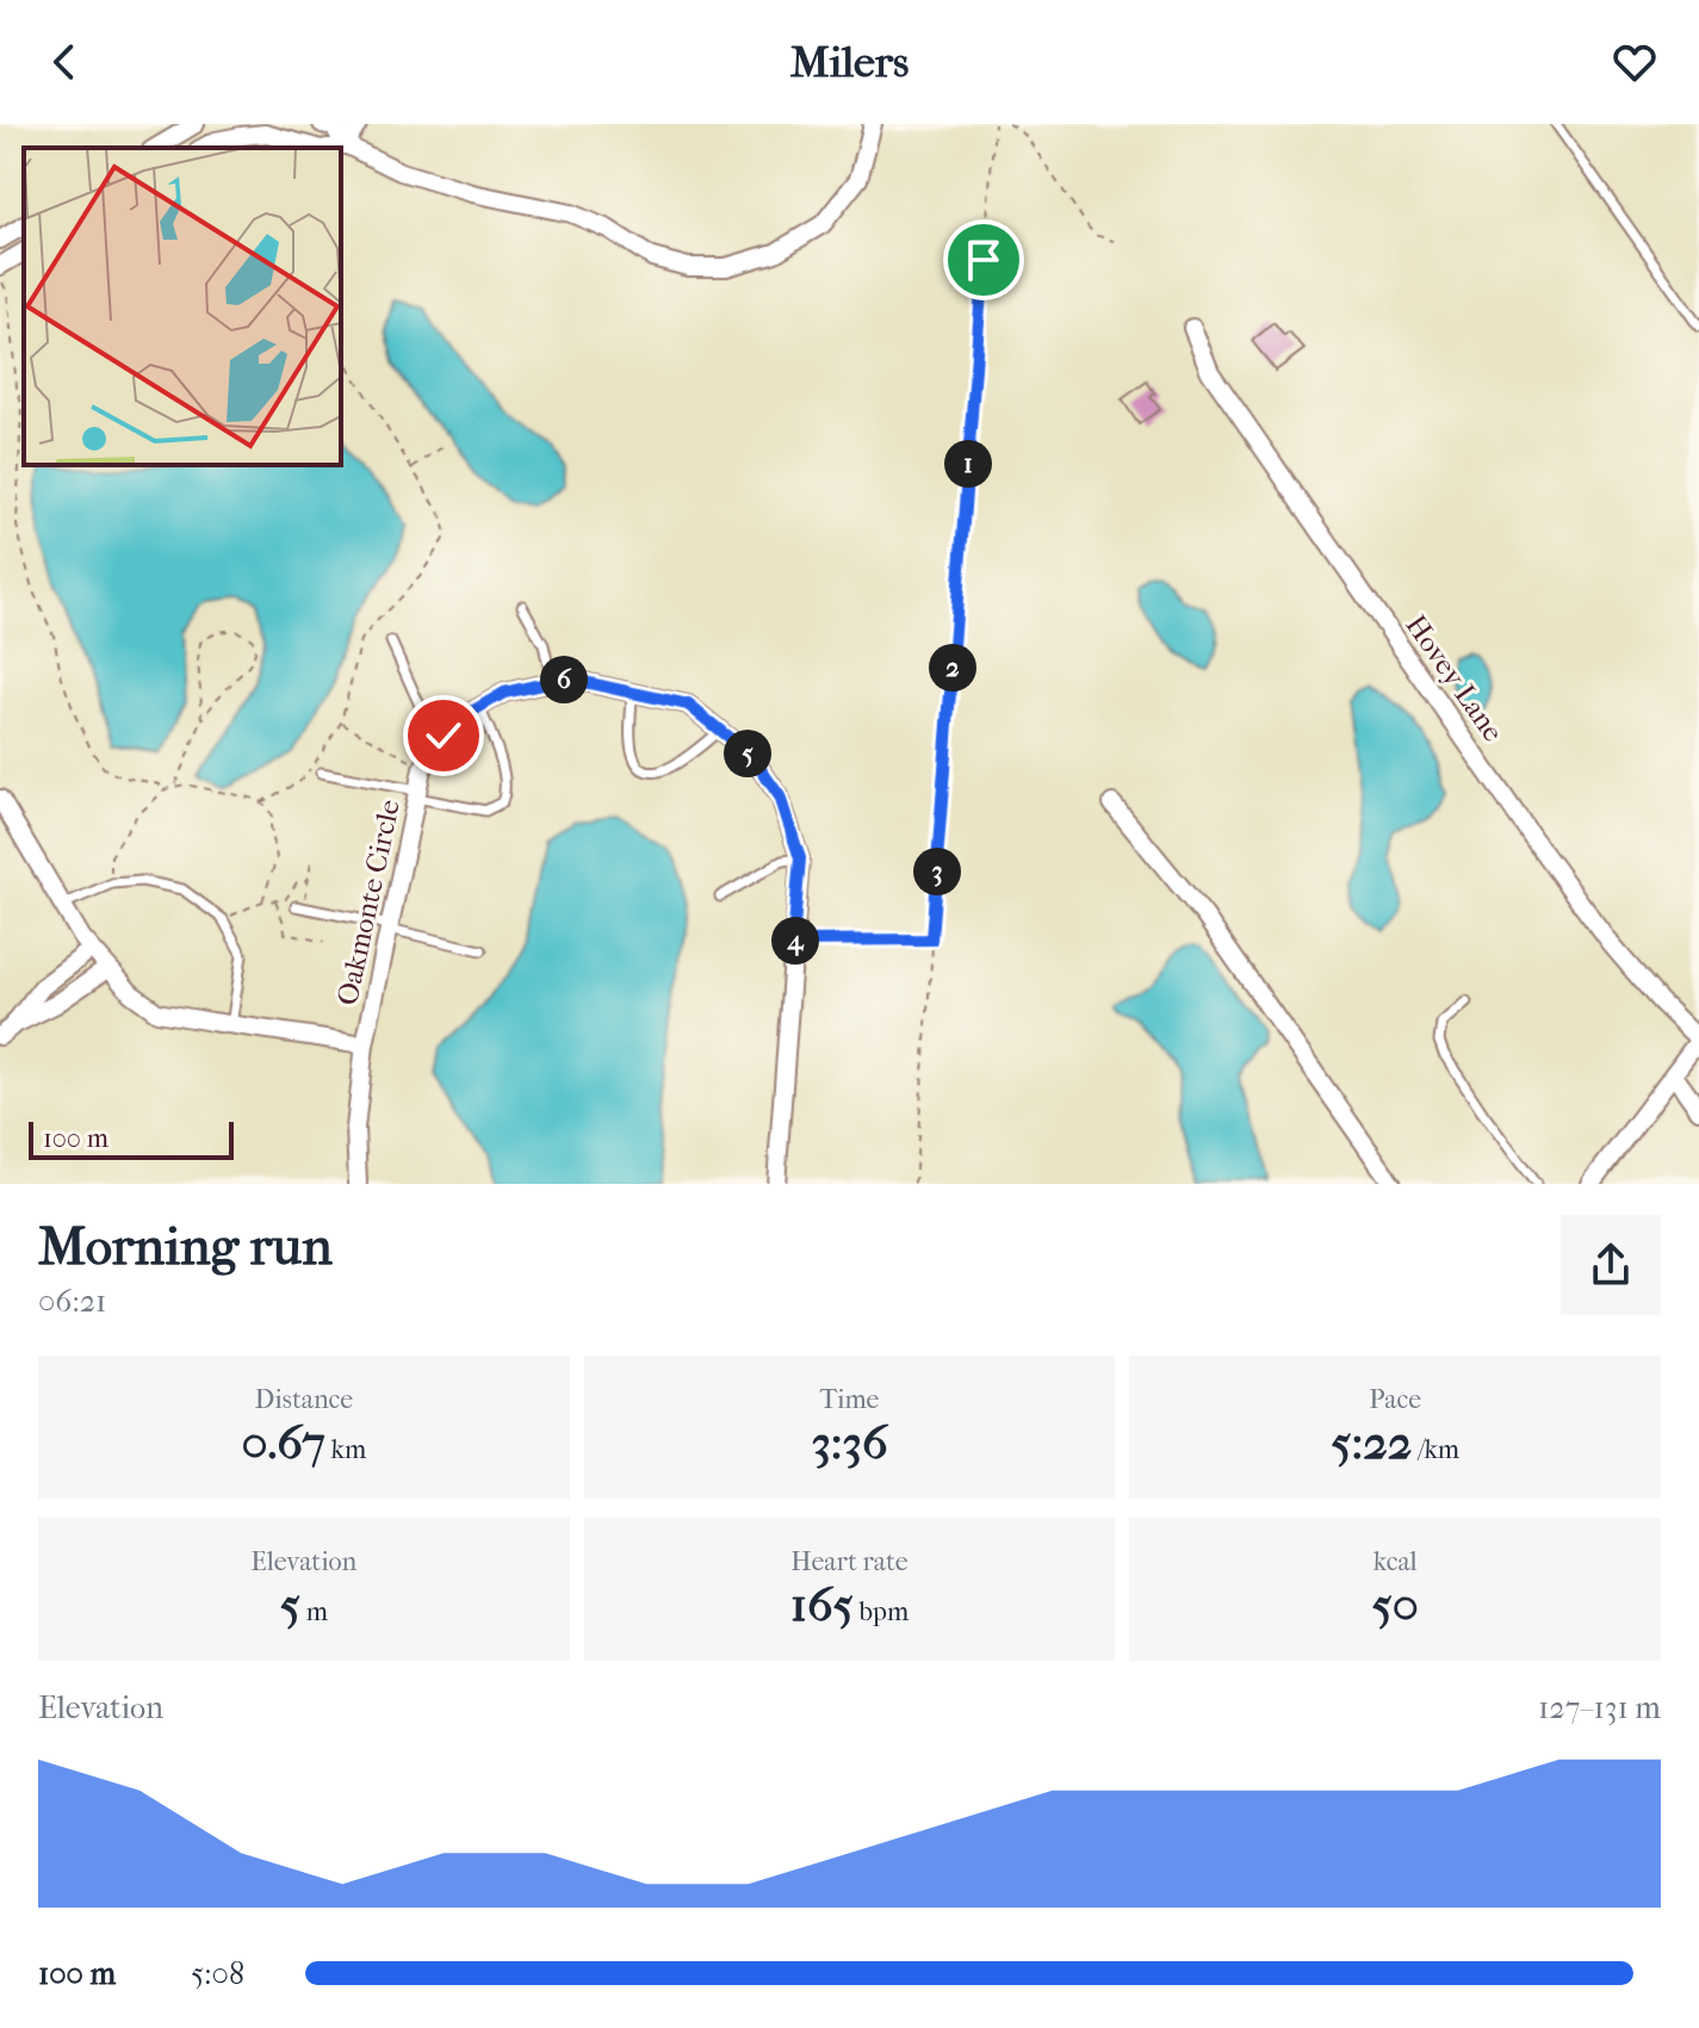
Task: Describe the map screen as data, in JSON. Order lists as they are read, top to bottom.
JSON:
{
  "streets": {
    "street": ["Hovey Lane", "Oakmonte Circle"]
  },
  "scale_bar": "100 m",
  "page": {
    "header": "Milers",
    "pins": [
      "1",
      "2",
      "6",
      "5",
      "3",
      "4"
    ],
    "scale": "100 m",
    "heading": ["Morning run", "06:21"],
    "stats": [
      ["Distance", "0.67 km"],
      ["Time", "3:36"],
      ["Pace", "5:22 /km"],
      ["Elevation", "5 m"],
      ["Heart rate", "165 bpm"],
      ["kcal", "50"]
    ],
    "chart": ["Elevation", "127–131 m"],
    "list": [
      {
        "name": "100 m",
        "note": "5:08"
      }
    ]
  }
}
